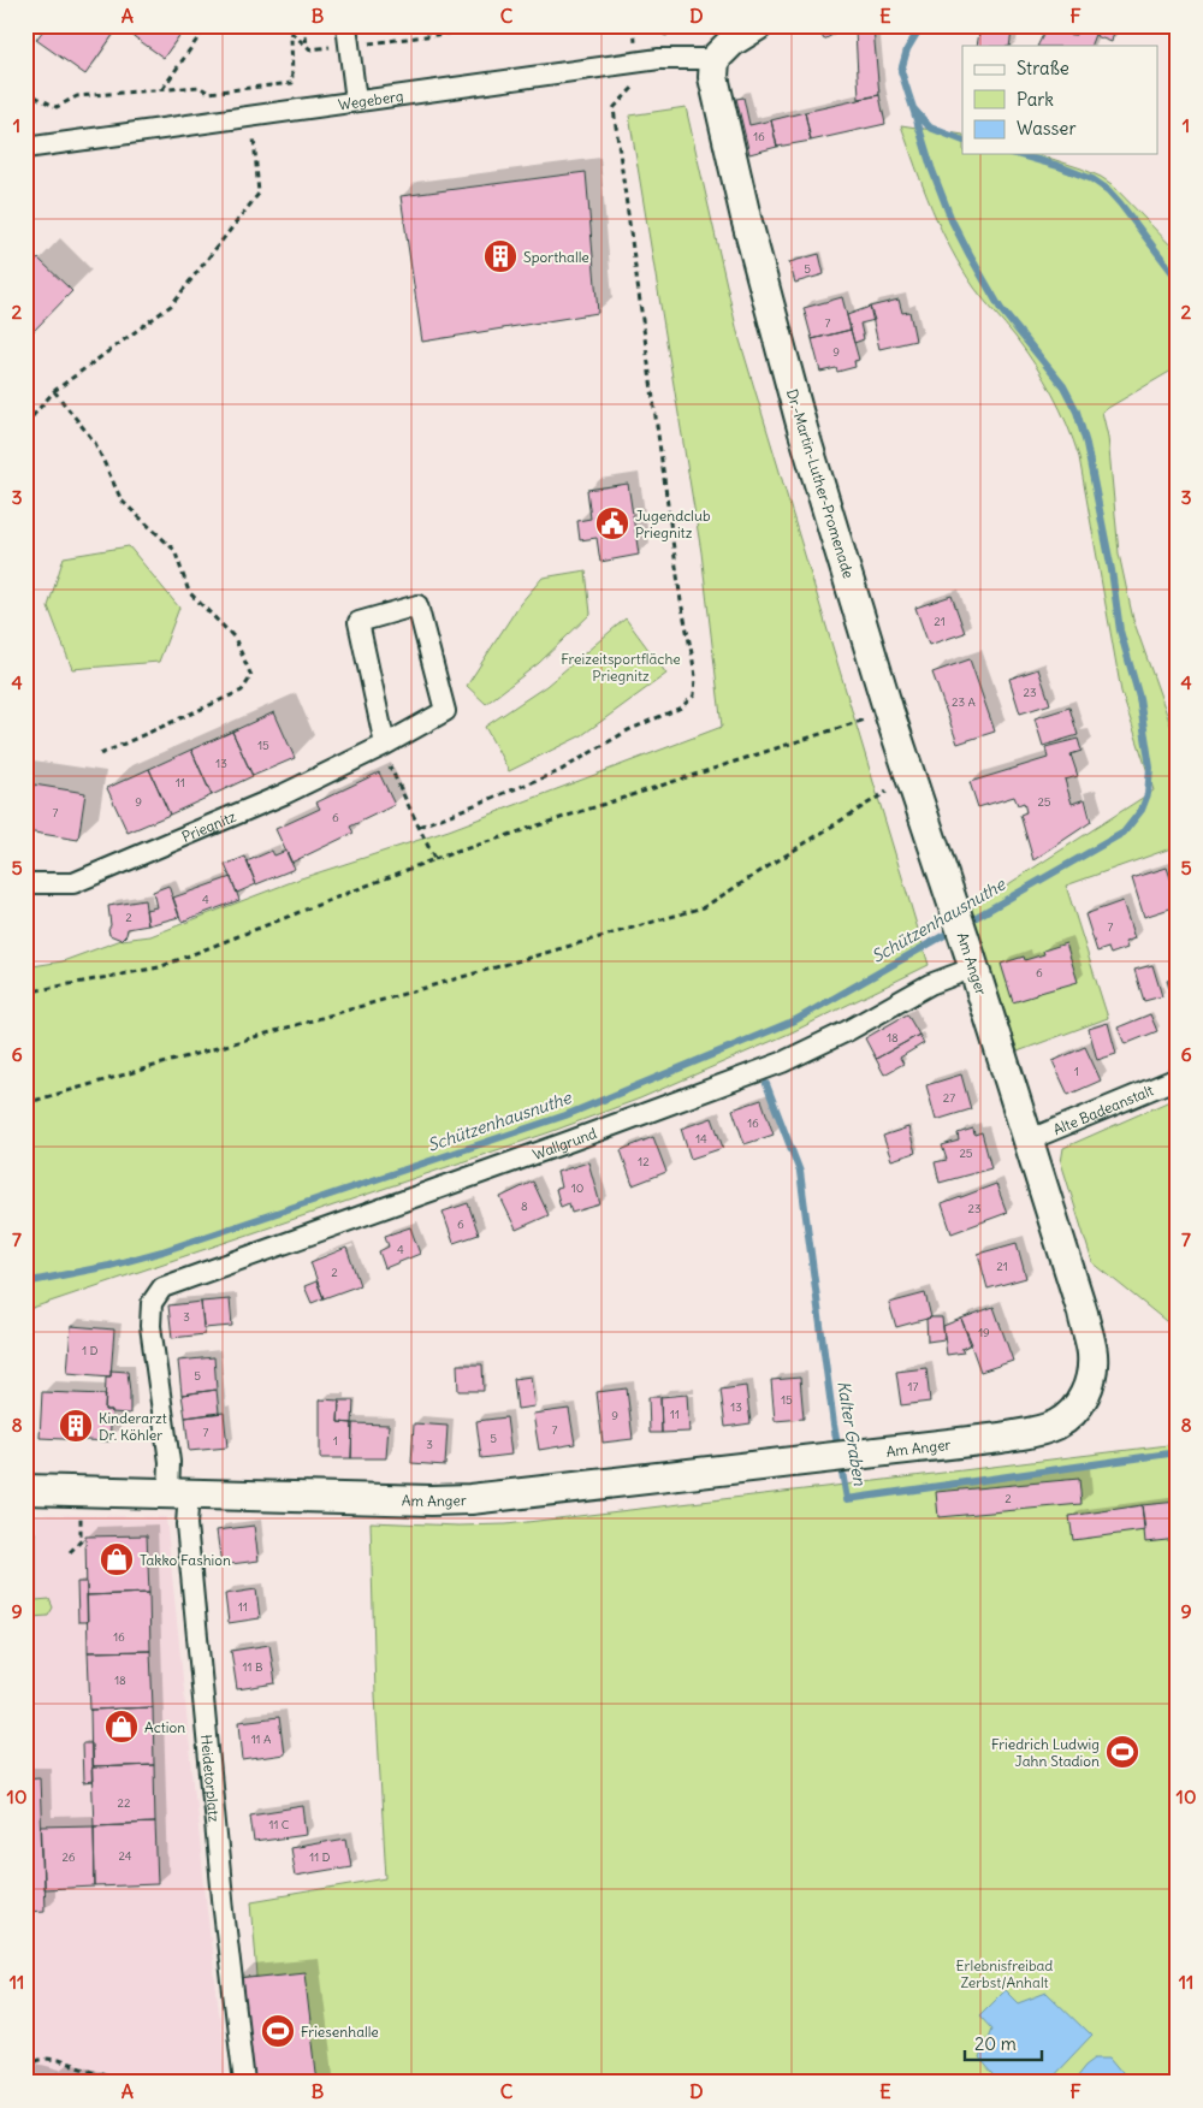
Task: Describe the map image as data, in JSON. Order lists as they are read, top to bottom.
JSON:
{
  "streets": {
    "street": [
      "Wegeberg",
      "Dr.-Martin-Luther-Promenade",
      "Priegnitz",
      "Am Anger",
      "Alte Badeanstalt",
      "Wallgrund",
      "Heidetorplatz"
    ]
  },
  "crossings": [
    ["Wegeberg", "Dr.-Martin-Luther-Promenade"],
    ["Dr.-Martin-Luther-Promenade", "Am Anger"],
    ["Am Anger", "Alte Badeanstalt"],
    ["Am Anger", "Wallgrund"],
    ["Am Anger", "Heidetorplatz"],
    ["Wallgrund", "Heidetorplatz"]
  ],
  "water": ["Schützenhausnuthe", "Kalter Graben"],
  "parks": ["Freizeitsportfläche Priegnitz", "Erlebnisfreibad Zerbst/Anhalt"],
  "places": {
    "building": ["Sporthalle", "Kinderarzt Dr. Köhler"],
    "public building": ["Jugendclub Priegnitz"],
    "shop": ["Takko Fashion", "Action"],
    "sports": ["Friedrich Ludwig Jahn Stadion", "Friesenhalle"]
  },
  "house_numbers": [
    "16",
    "5",
    "7",
    "9",
    "21",
    "23",
    "23 A",
    "15",
    "13",
    "11",
    "9",
    "25",
    "7",
    "6",
    "4",
    "2",
    "7",
    "6",
    "18",
    "1",
    "27",
    "16",
    "14",
    "25",
    "12",
    "10",
    "8",
    "23",
    "6",
    "4",
    "21",
    "2",
    "3",
    "19",
    "1 D",
    "5",
    "17",
    "15",
    "13",
    "11",
    "9",
    "7",
    "7",
    "5",
    "1",
    "3",
    "2",
    "11",
    "16",
    "11 B",
    "18",
    "11 A",
    "22",
    "11 C",
    "24",
    "26",
    "11 D"
  ],
  "legend": ["Straße", "Park", "Wasser"],
  "scale_bar": "20 m",
  "grid": {
    "columns": [
      "A",
      "B",
      "C",
      "D",
      "E",
      "F"
    ],
    "rows": [
      "1",
      "2",
      "3",
      "4",
      "5",
      "6",
      "7",
      "8",
      "9",
      "10",
      "11"
    ]
  }
}
